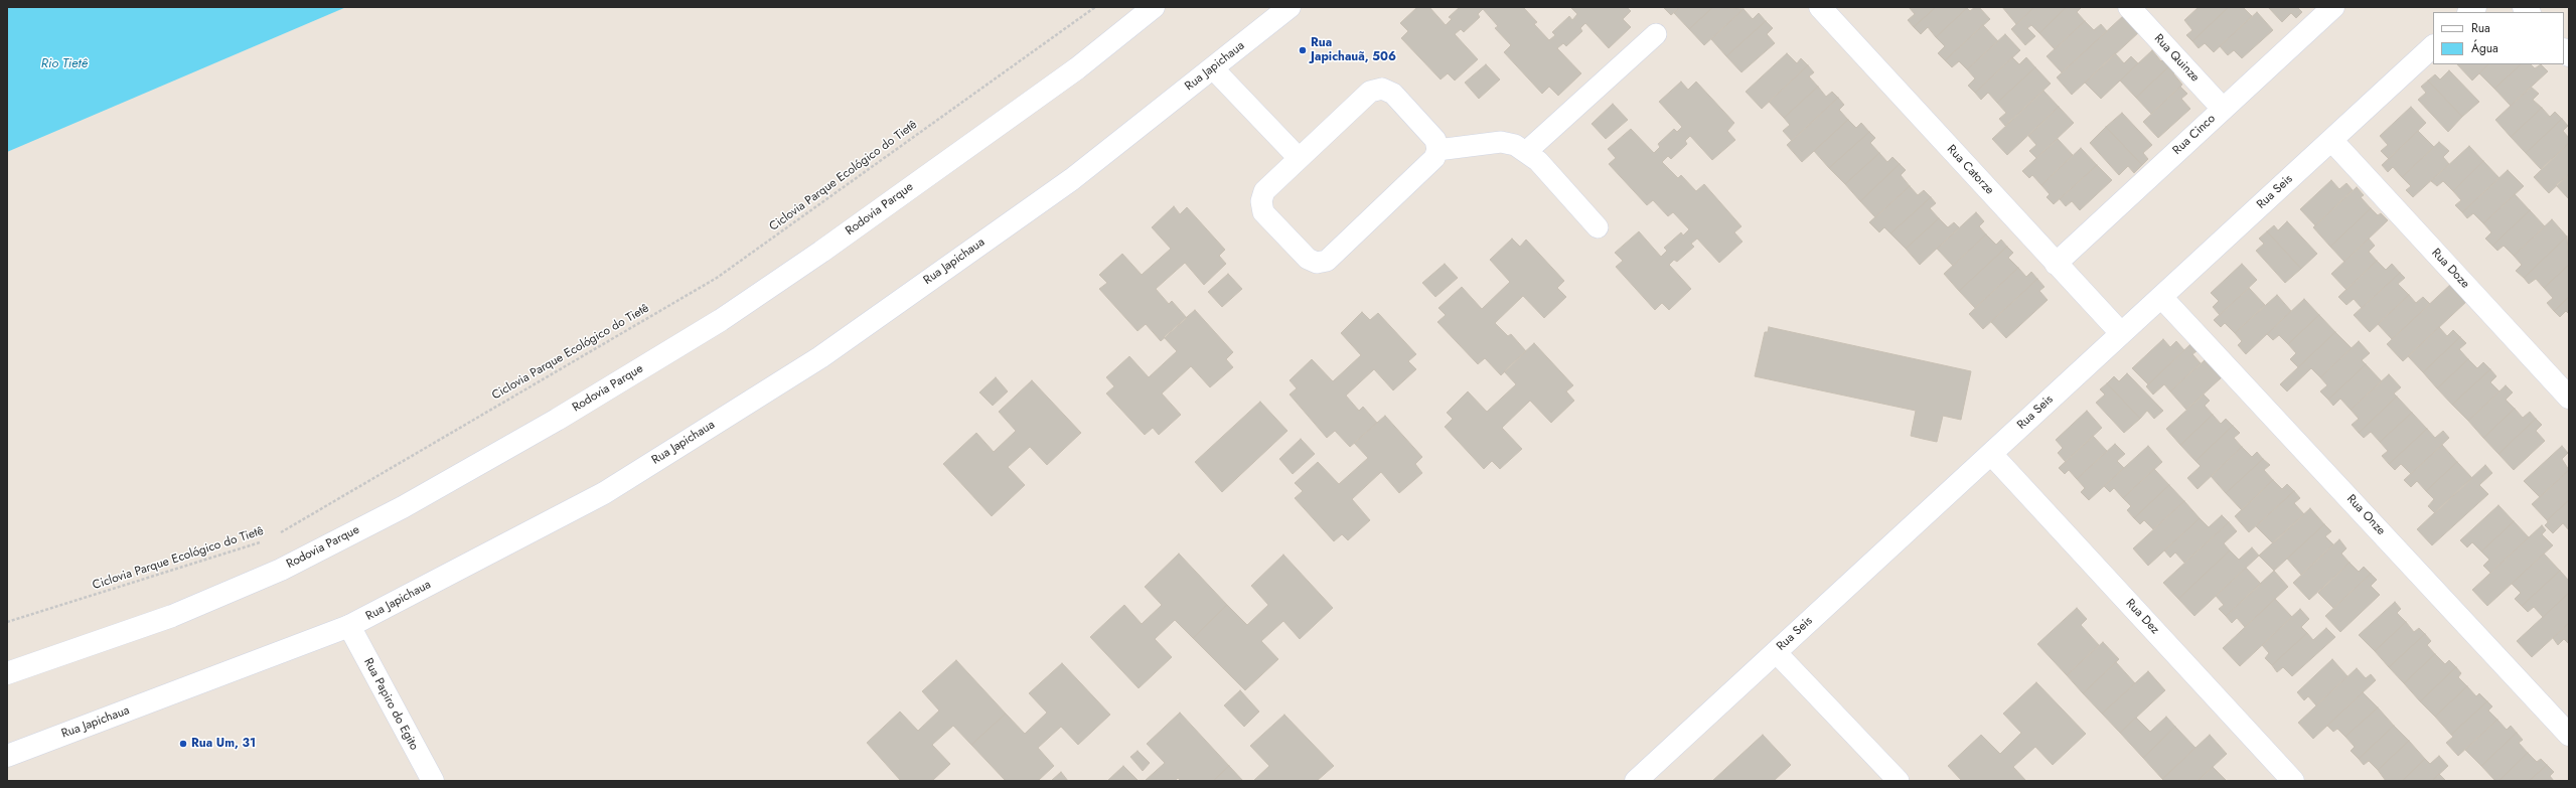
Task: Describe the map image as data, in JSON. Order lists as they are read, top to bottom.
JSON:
{
  "streets": {
    "street": [
      "Rua Quinze",
      "Rua Japichaua",
      "Rua Cinco",
      "Rua Catorze",
      "Rua Seis",
      "Rodovia Parque",
      "Rua Doze",
      "Rua Onze",
      "Rua Dez",
      "Rua Papiro do Egito"
    ],
    "path": ["Ciclovia Parque Ecológico do Tietê"]
  },
  "crossings": [
    ["Rua Quinze", "Rua Cinco"],
    ["Rua Japichaua", "Rua Papiro do Egito"],
    ["Rua Cinco", "Rua Catorze"],
    ["Rua Catorze", "Rua Seis"],
    ["Rua Seis", "Rua Doze"],
    ["Rua Seis", "Rua Onze"],
    ["Rua Seis", "Rua Dez"]
  ],
  "water": ["Rio Tietê"],
  "places": ["Rua Japichauã, 506", "Rua Um, 31"],
  "legend": ["Rua", "Água"]
}
